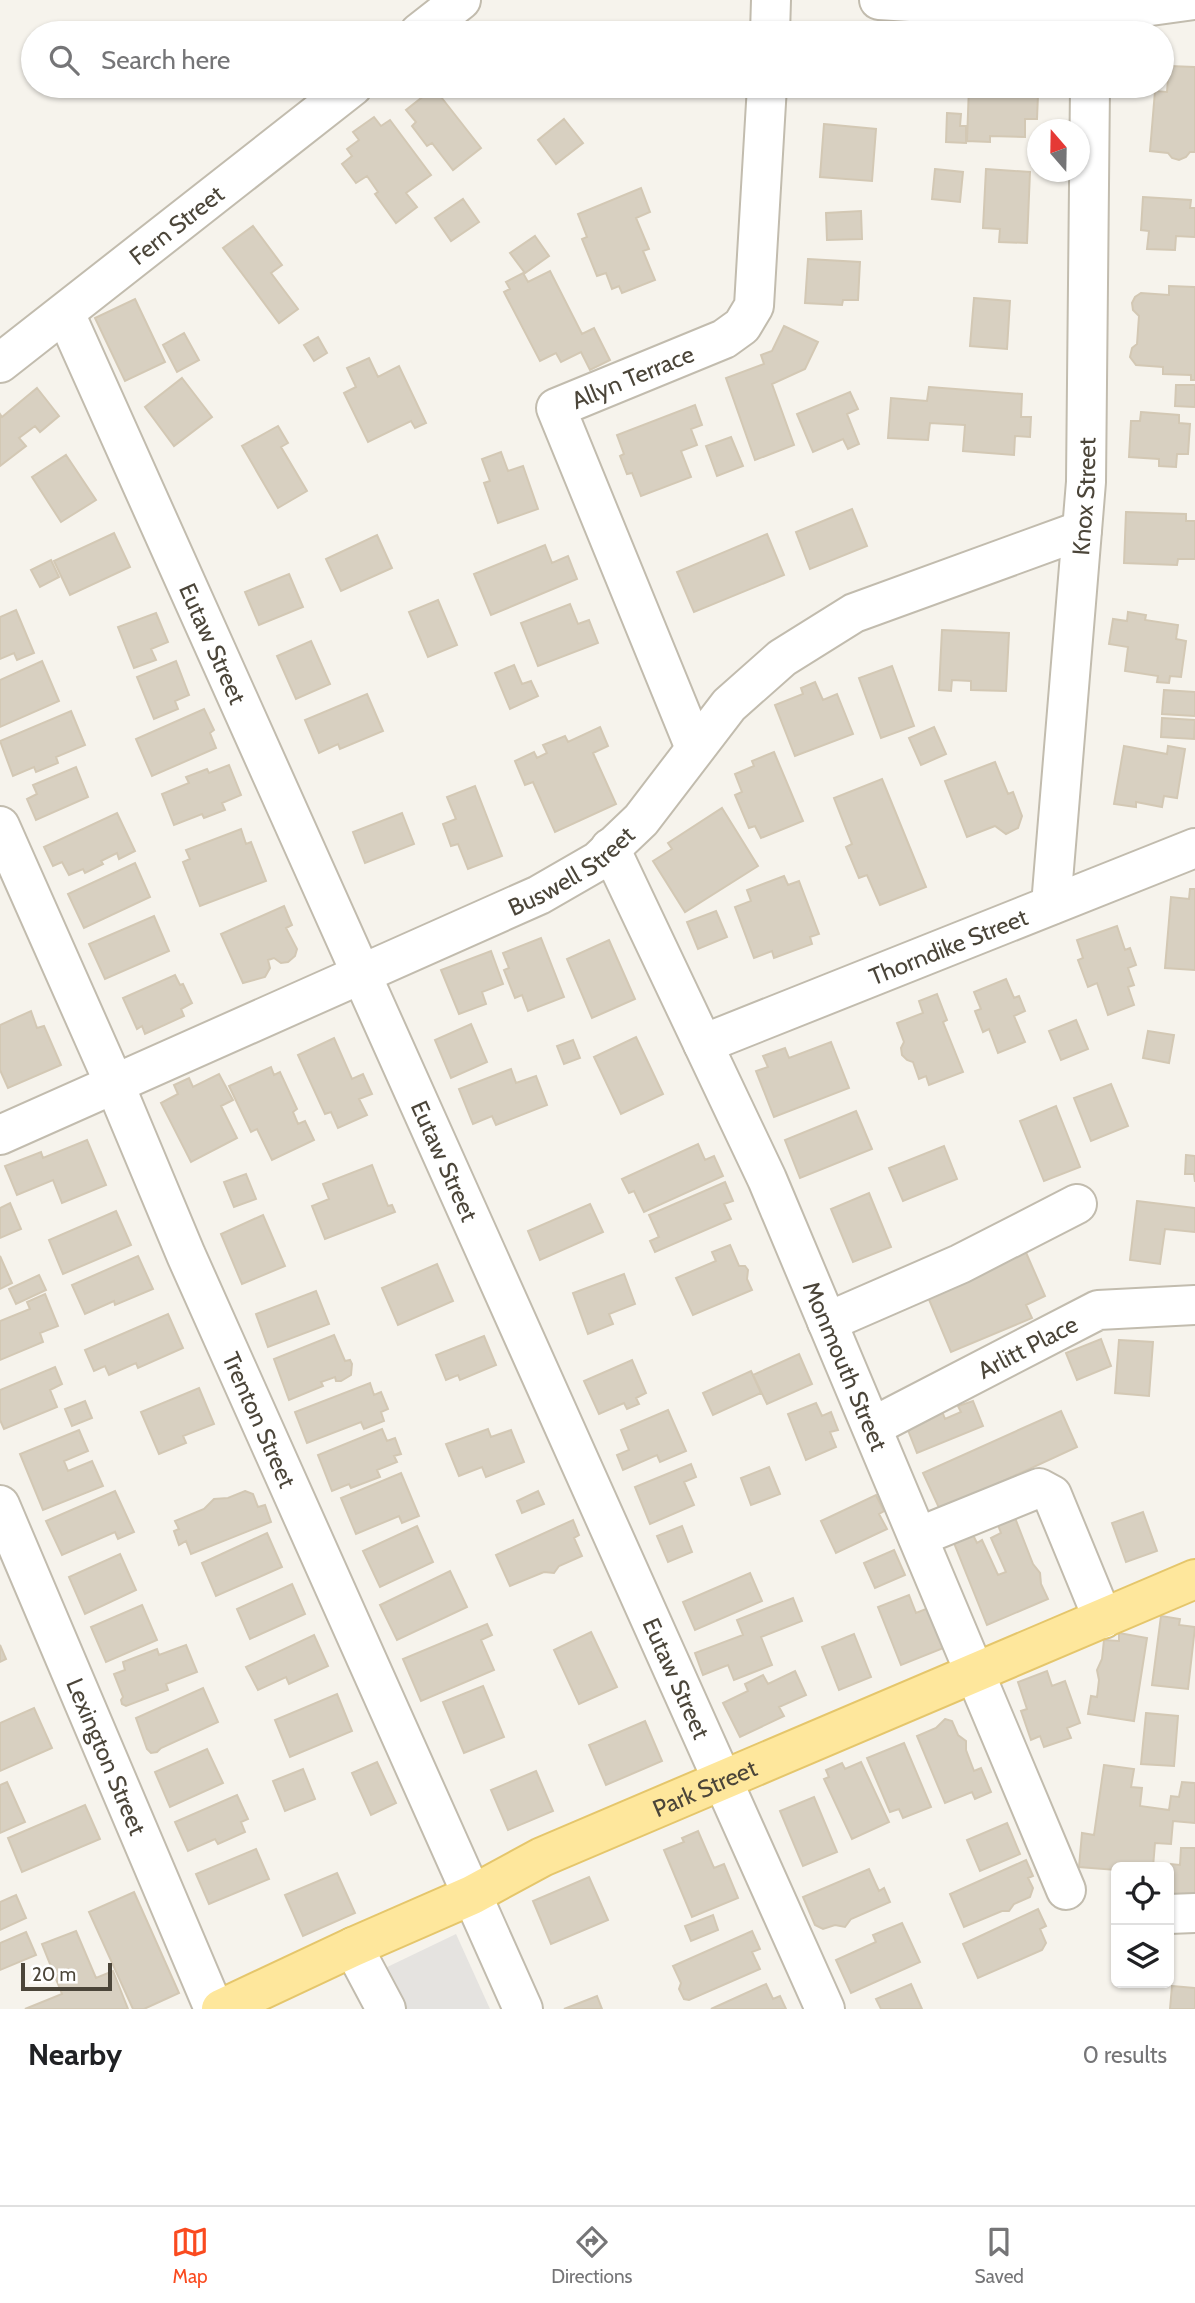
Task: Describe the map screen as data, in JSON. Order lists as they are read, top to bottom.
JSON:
{
  "streets": {
    "main road": ["Park Street"],
    "street": [
      "Fern Street",
      "Allyn Terrace",
      "Knox Street",
      "Eutaw Street",
      "Buswell Street",
      "Thorndike Street",
      "Arlitt Place",
      "Monmouth Street",
      "Trenton Street",
      "Lexington Street"
    ]
  },
  "crossings": [
    ["Fern Street", "Eutaw Street"],
    ["Allyn Terrace", "Buswell Street"],
    ["Knox Street", "Buswell Street"],
    ["Knox Street", "Thorndike Street"],
    ["Eutaw Street", "Buswell Street"],
    ["Eutaw Street", "Park Street"],
    ["Buswell Street", "Monmouth Street"],
    ["Buswell Street", "Trenton Street"],
    ["Thorndike Street", "Monmouth Street"],
    ["Arlitt Place", "Monmouth Street"],
    ["Monmouth Street", "Park Street"],
    ["Trenton Street", "Park Street"]
  ],
  "scale_bar": "20 m",
  "north": "top",
  "page": {
    "search": "Search here",
    "scale": "20 m",
    "heading": ["Nearby", "0 results"],
    "nav": ["Map", "Directions", "Saved"]
  }
}
